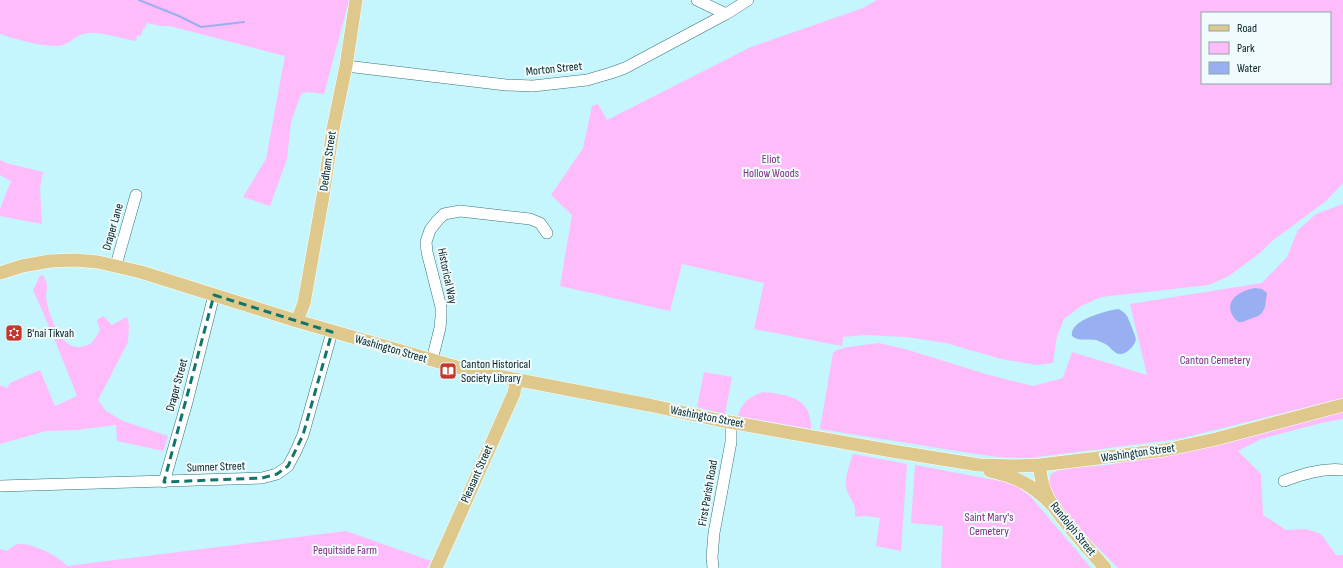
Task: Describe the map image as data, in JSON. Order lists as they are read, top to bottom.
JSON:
{
  "streets": {
    "main road": [
      "Dedham Street",
      "Washington Street",
      "Pleasant Street",
      "Randolph Street"
    ],
    "street": [
      "Morton Street",
      "Draper Lane",
      "Historical Way",
      "Draper Street",
      "Sumner Street",
      "First Parish Road"
    ]
  },
  "crossings": [
    ["Morton Street", "Dedham Street"],
    ["Dedham Street", "Washington Street"],
    ["Draper Lane", "Washington Street"],
    ["Historical Way", "Washington Street"],
    ["Washington Street", "Draper Street"],
    ["Washington Street", "Sumner Street"],
    ["Washington Street", "Pleasant Street"],
    ["Washington Street", "First Parish Road"],
    ["Washington Street", "Randolph Street"],
    ["Draper Street", "Sumner Street"]
  ],
  "parks": [
    "Eliot Hollow Woods",
    "Canton Cemetery",
    "Saint Mary's Cemetery",
    "Pequitside Farm"
  ],
  "places": {
    "synagogue": ["B'nai Tikvah"],
    "library": ["Canton Historical Society Library"]
  },
  "legend": ["Road", "Park", "Water"]
}
